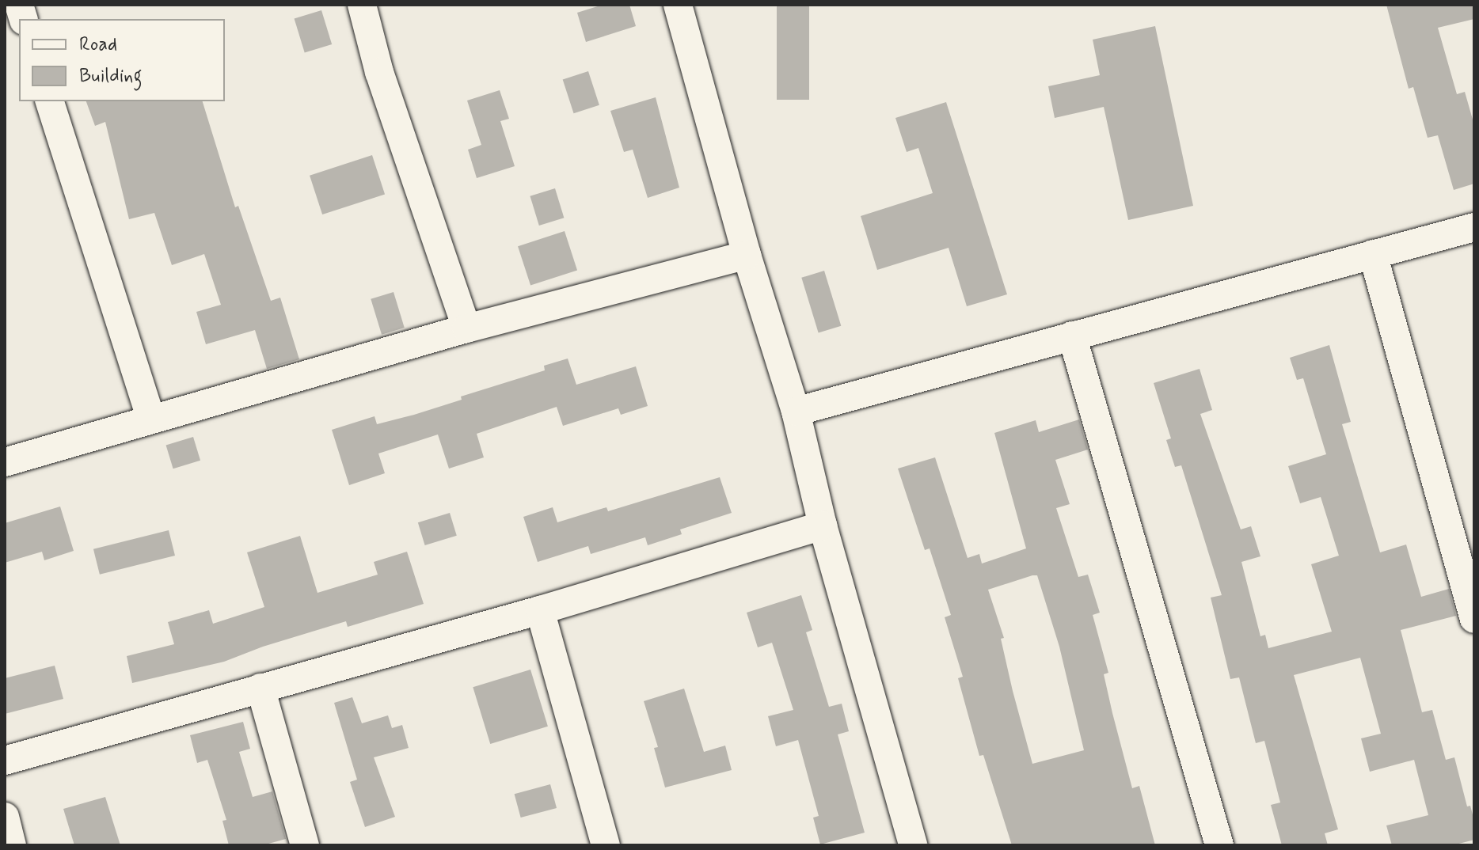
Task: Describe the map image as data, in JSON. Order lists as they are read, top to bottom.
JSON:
{
  "legend": ["Road", "Building"]
}
